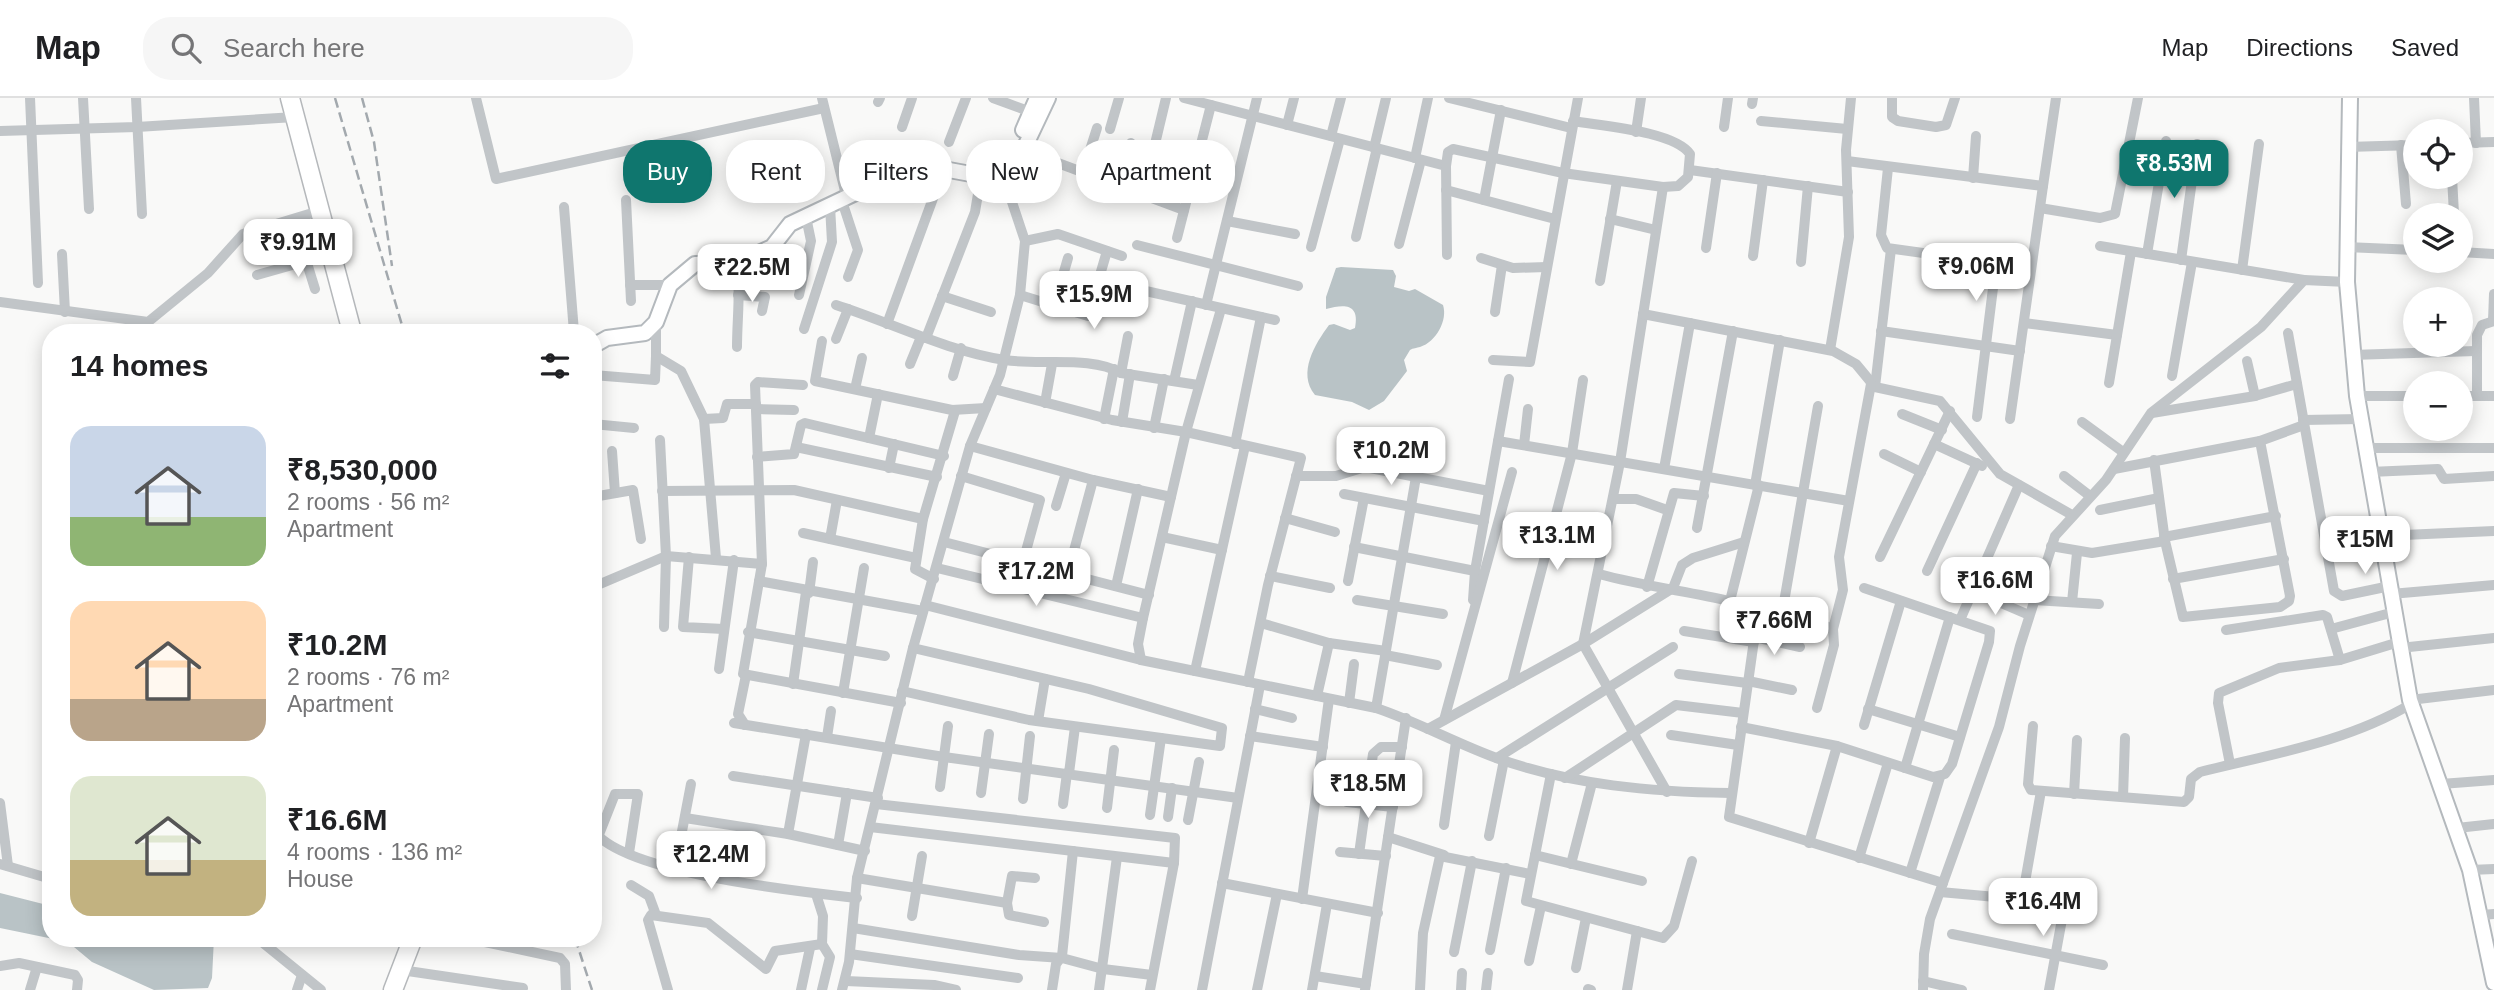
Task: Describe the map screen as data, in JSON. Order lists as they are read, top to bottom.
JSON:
{
  "page": {
    "header": "Map",
    "search": "Search here",
    "nav": ["Map", "Directions", "Saved"],
    "map_buttons": ["+", "−"],
    "price": [
      "₹8.53M",
      "₹9.91M",
      "₹9.06M",
      "₹22.5M",
      "₹15.9M",
      "₹10.2M",
      "₹13.1M",
      "₹15M",
      "₹17.2M",
      "₹16.6M",
      "₹7.66M",
      "₹18.5M",
      "₹12.4M",
      "₹16.4M"
    ],
    "chip": [
      "Buy",
      "Rent",
      "Filters",
      "New",
      "Apartment"
    ],
    "heading": "14 homes",
    "list": [
      {
        "name": "₹8,530,000",
        "note": "2 rooms · 56 m² · Apartment"
      },
      {
        "name": "₹10.2M",
        "note": "2 rooms · 76 m² · Apartment"
      },
      {
        "name": "₹16.6M",
        "note": "4 rooms · 136 m² · House"
      }
    ]
  }
}
